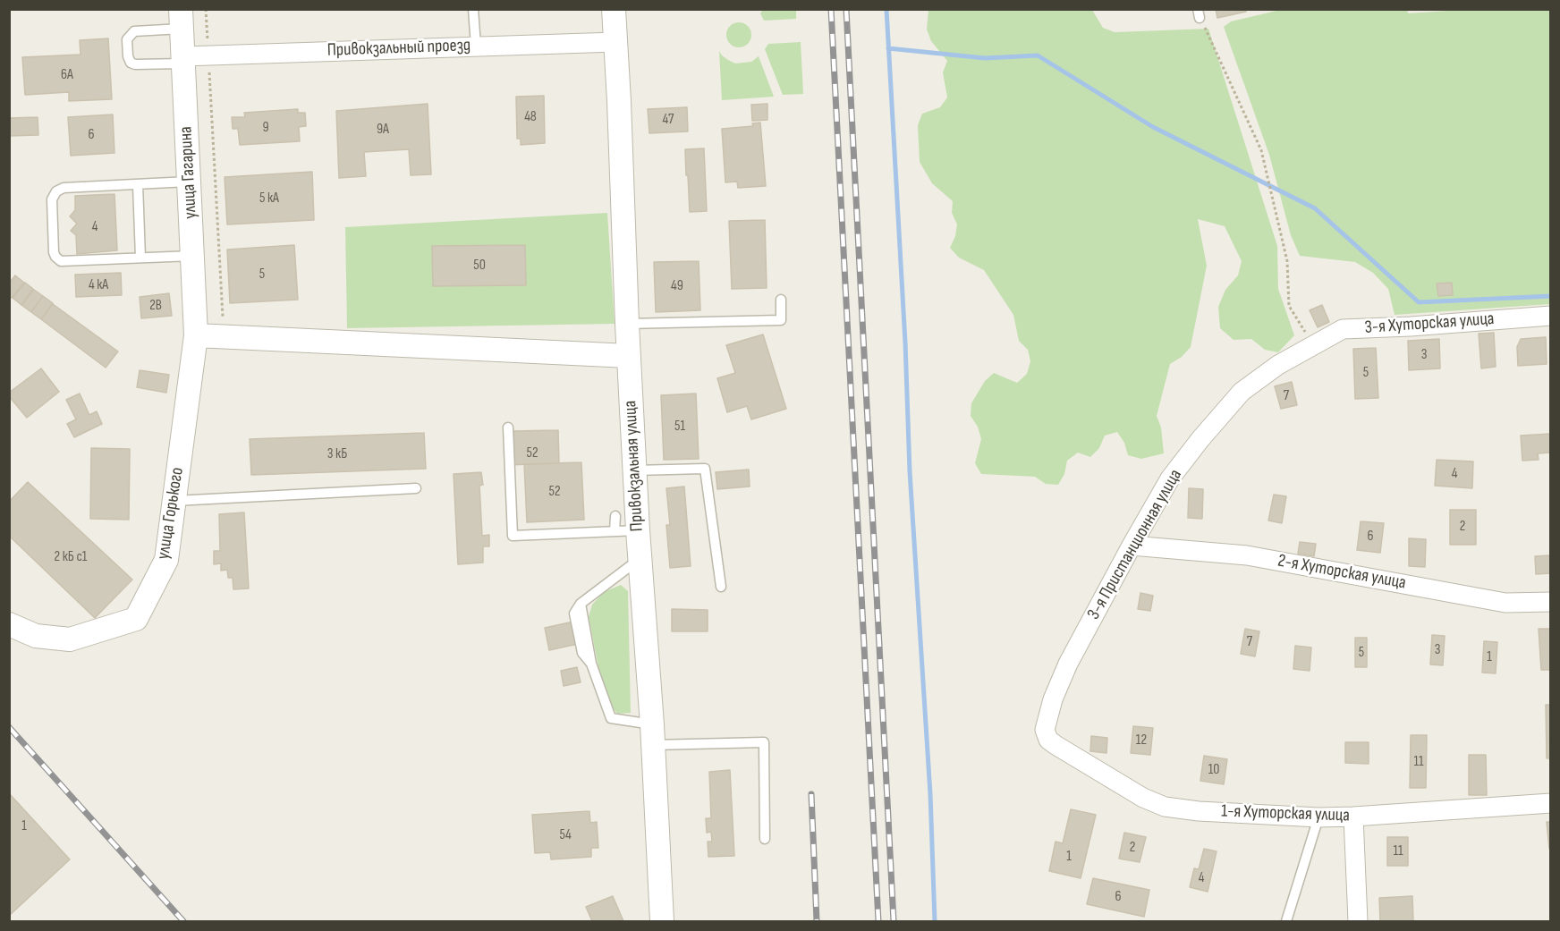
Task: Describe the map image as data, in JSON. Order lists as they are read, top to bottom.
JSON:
{
  "streets": {
    "street": [
      "Привокзальный проезд",
      "улица Гагарина",
      "3-я Хуторская улица",
      "Привокзальная улица",
      "улица Горького",
      "3-я Пристанционная улица",
      "2-я Хуторская улица",
      "1-я Хуторская улица"
    ]
  },
  "crossings": [
    ["Привокзальный проезд", "улица Гагарина"],
    ["Привокзальный проезд", "Привокзальная улица"],
    ["улица Гагарина", "улица Горького"],
    ["3-я Хуторская улица", "3-я Пристанционная улица"],
    ["3-я Пристанционная улица", "2-я Хуторская улица"],
    ["3-я Пристанционная улица", "1-я Хуторская улица"]
  ],
  "house_numbers": [
    "6А",
    "48",
    "47",
    "9",
    "9А",
    "6",
    "5 кА",
    "4",
    "50",
    "5",
    "4 кА",
    "49",
    "2В",
    "3",
    "5",
    "7",
    "51",
    "52",
    "3 кБ",
    "4",
    "52",
    "2",
    "6",
    "2 кБ с1",
    "7",
    "3",
    "5",
    "1",
    "12",
    "11",
    "10",
    "1",
    "54",
    "2",
    "11",
    "1",
    "4",
    "6"
  ]
}
